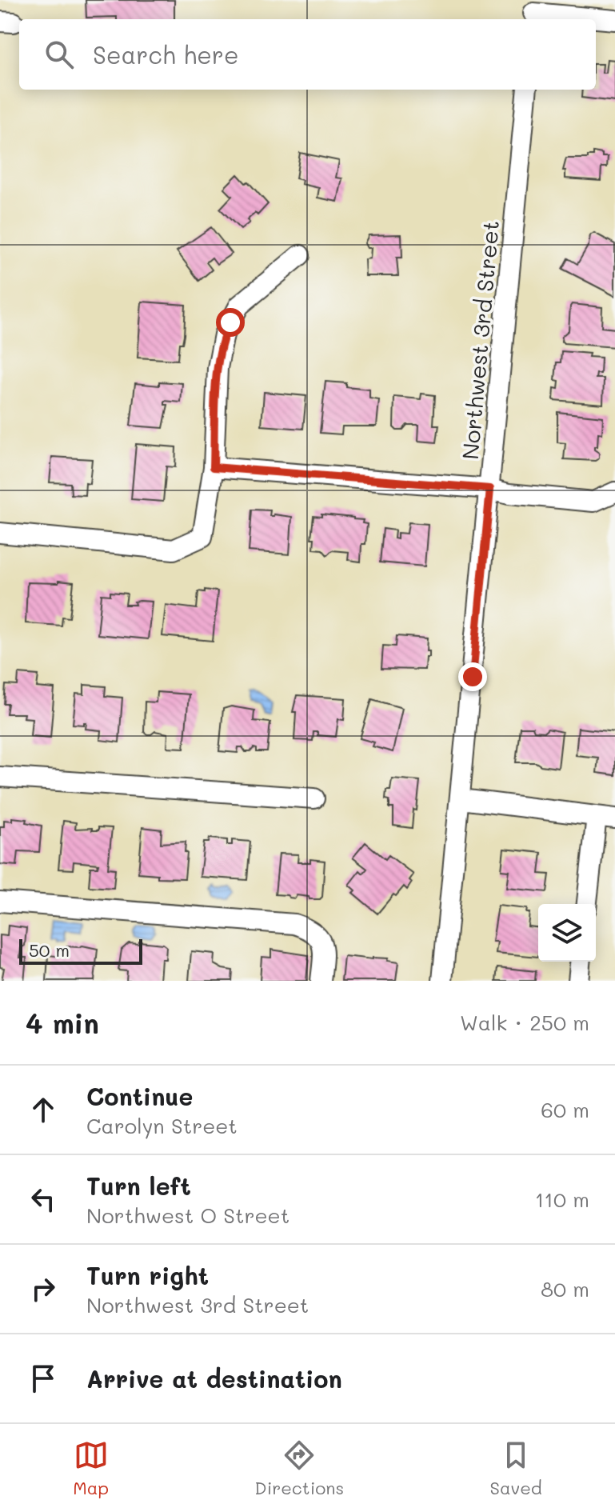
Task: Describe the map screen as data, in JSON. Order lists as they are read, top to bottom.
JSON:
{
  "streets": {
    "street": ["Northwest 3rd Street"]
  },
  "scale_bar": "50 m",
  "page": {
    "search": "Search here",
    "scale": "50 m",
    "heading": ["4 min", "Walk · 250 m"],
    "list": [
      ["Continue", "Carolyn Street", "60 m"],
      ["Turn left", "Northwest O Street", "110 m"],
      ["Turn right", "Northwest 3rd Street", "80 m"],
      "Arrive at destination"
    ],
    "nav": ["Map", "Directions", "Saved"]
  }
}
